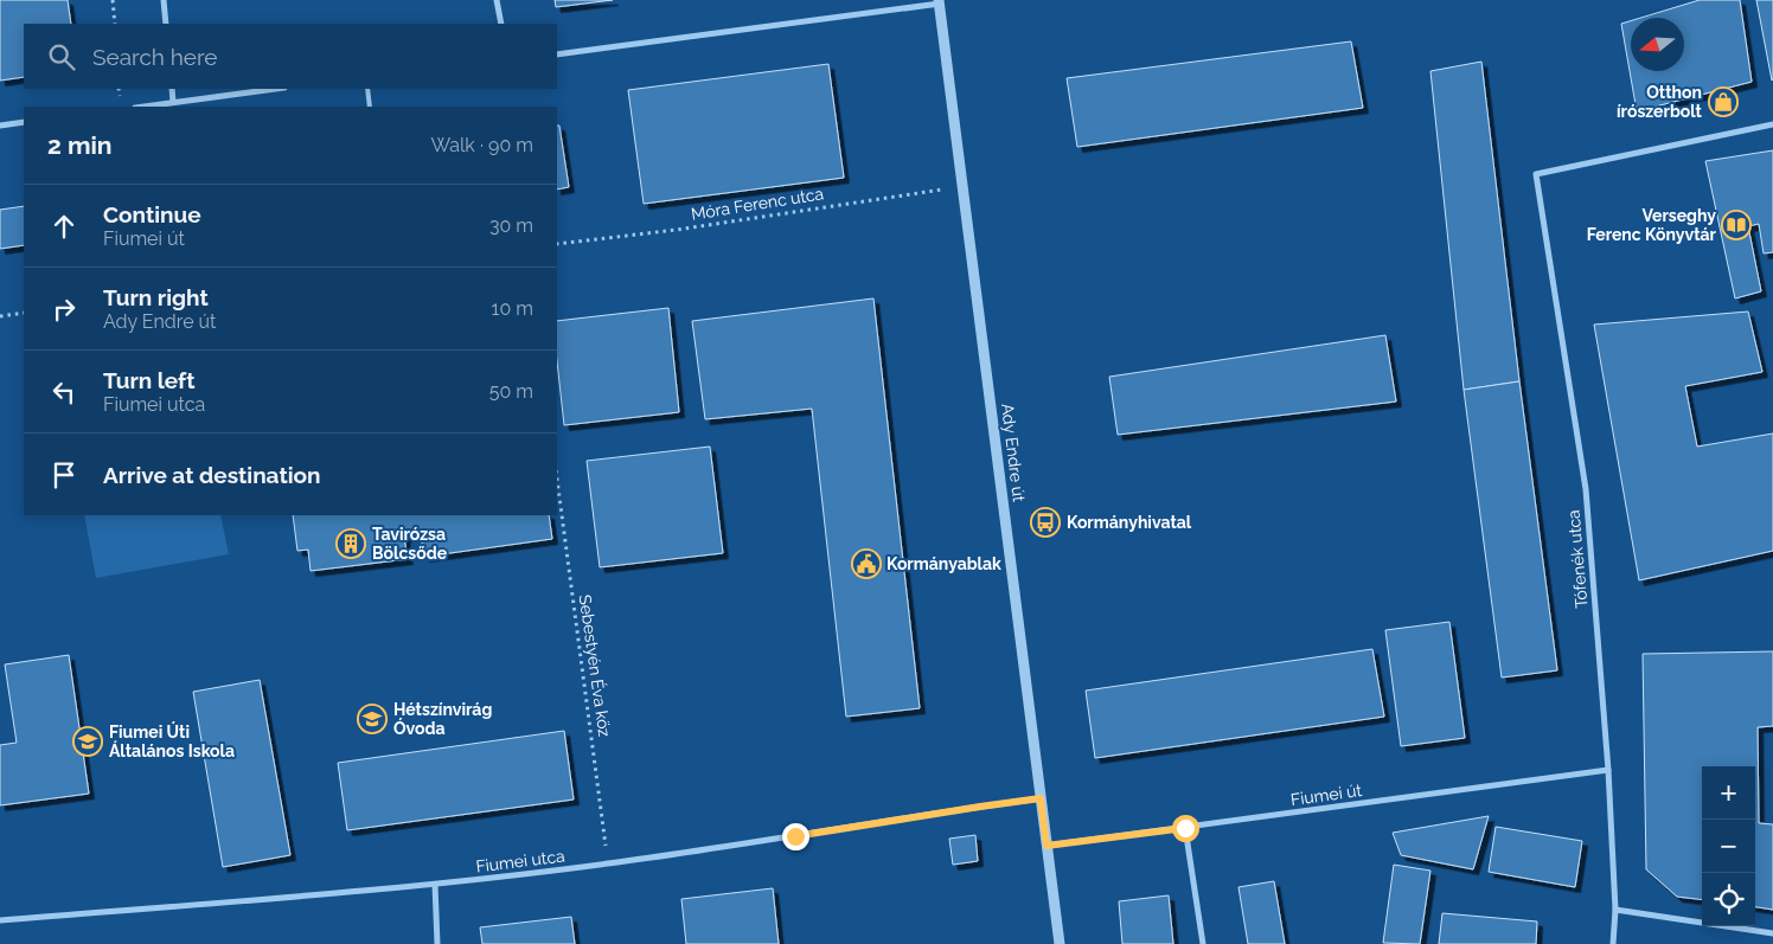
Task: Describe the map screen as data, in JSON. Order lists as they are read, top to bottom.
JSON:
{
  "streets": {
    "street": [
      "Ady Endre út",
      "Tófenék utca",
      "Fiumei út",
      "Fiumei utca"
    ],
    "path": ["Móra Ferenc utca", "Sebestyén Éva köz"]
  },
  "crossings": [
    ["Móra Ferenc utca", "Ady Endre út"],
    ["Ady Endre út", "Fiumei út"],
    ["Ady Endre út", "Fiumei utca"],
    ["Tófenék utca", "Fiumei út"],
    ["Sebestyén Éva köz", "Fiumei utca"]
  ],
  "places": {
    "shop": ["Otthon írószerbolt"],
    "library": ["Verseghy Ferenc Könyvtár"],
    "bus stop": ["Kormányhivatal"],
    "building": ["Tavirózsa Bölcsőde"],
    "public building": ["Kormányablak"],
    "school or university": ["Hétszínvirág Óvoda", "Fiumei Úti Általános Iskola"]
  },
  "north": "left",
  "page": {
    "search": "Search here",
    "heading": ["2 min", "Walk · 90 m"],
    "list": [
      ["Continue", "Fiumei út", "30 m"],
      ["Turn right", "Ady Endre út", "10 m"],
      ["Turn left", "Fiumei utca", "50 m"],
      "Arrive at destination"
    ],
    "map_buttons": ["+", "−"]
  }
}
